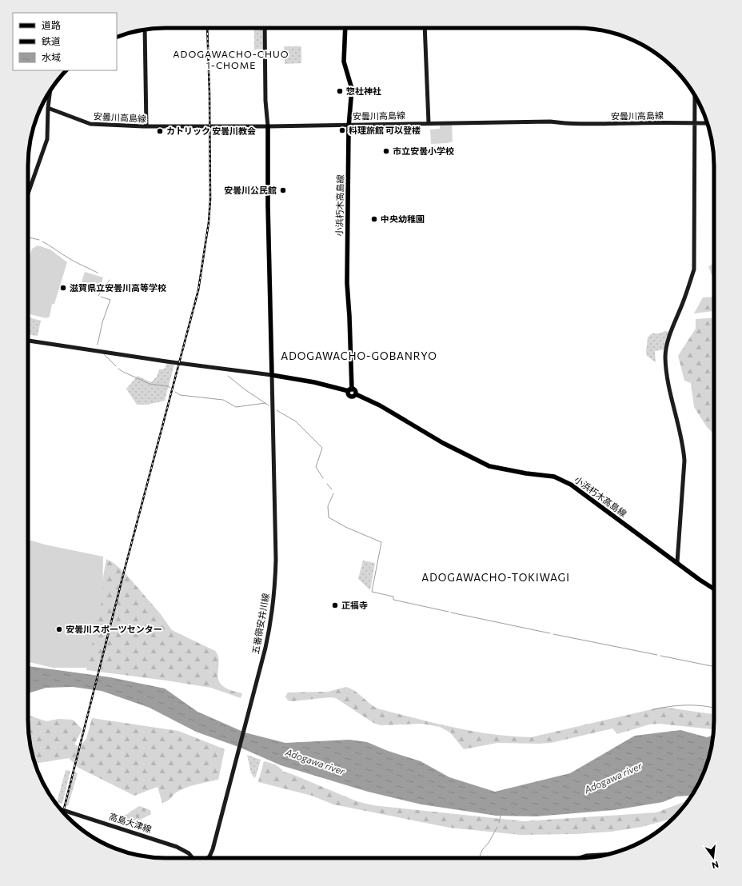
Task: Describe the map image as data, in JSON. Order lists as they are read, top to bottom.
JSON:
{
  "streets": {
    "main road": [
      "安曇川高島線",
      "小浜朽木高島線",
      "五番領安井川線",
      "高島大津線"
    ]
  },
  "crossings": [
    ["安曇川高島線", "小浜朽木高島線"]
  ],
  "districts": ["ADOGAWACHO-CHUO 1-CHOME", "ADOGAWACHO-GOBANRYO", "ADOGAWACHO-TOKIWAGI"],
  "water": ["Adogawa river"],
  "places": [
    "惣社神社",
    "料理旅館 可以登楼",
    "カトリック 安曇川教会",
    "市立安曇小学校",
    "安曇川公民館",
    "中央幼稚園",
    "滋賀県立安曇川高等学校",
    "正福寺",
    "安曇川スポーツセンター"
  ],
  "legend": ["道路", "鉄道", "水域"],
  "north": "bottom"
}
